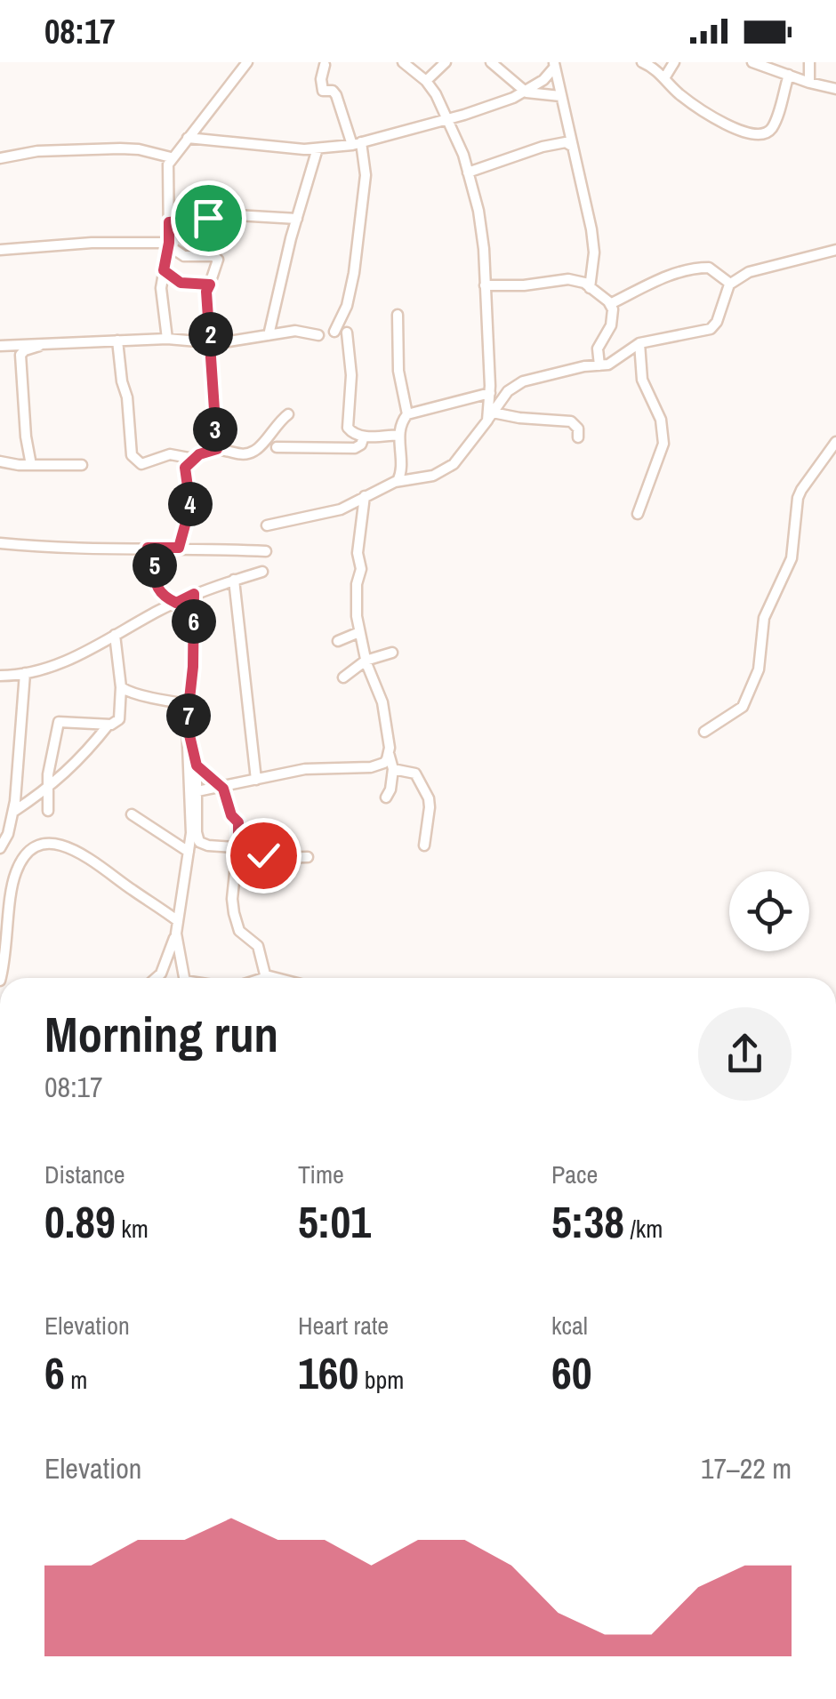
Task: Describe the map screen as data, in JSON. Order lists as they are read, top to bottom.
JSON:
{
  "page": {
    "status": "08:17",
    "pins": [
      "2",
      "3",
      "4",
      "5",
      "6",
      "7"
    ],
    "heading": ["Morning run", "08:17"],
    "stats": [
      ["Distance", "0.89 km"],
      ["Time", "5:01"],
      ["Pace", "5:38 /km"],
      ["Elevation", "6 m"],
      ["Heart rate", "160 bpm"],
      ["kcal", "60"]
    ],
    "chart": ["Elevation", "17–22 m"]
  }
}
